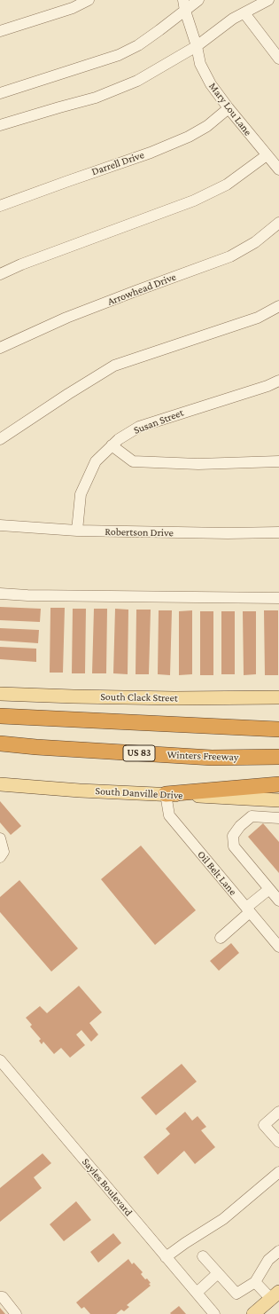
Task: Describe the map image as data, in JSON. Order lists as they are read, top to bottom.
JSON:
{
  "streets": {
    "highway": ["US 83", "Winters Freeway"],
    "main road": ["South Clack Street", "South Danville Drive"],
    "street": [
      "Mary Lou Lane",
      "Darrell Drive",
      "Arrowhead Drive",
      "Susan Street",
      "Robertson Drive",
      "Oil Belt Lane",
      "Sayles Boulevard"
    ]
  },
  "crossings": [
    ["Mary Lou Lane", "Darrell Drive"],
    ["Susan Street", "Robertson Drive"],
    ["South Danville Drive", "Oil Belt Lane"]
  ]
}
